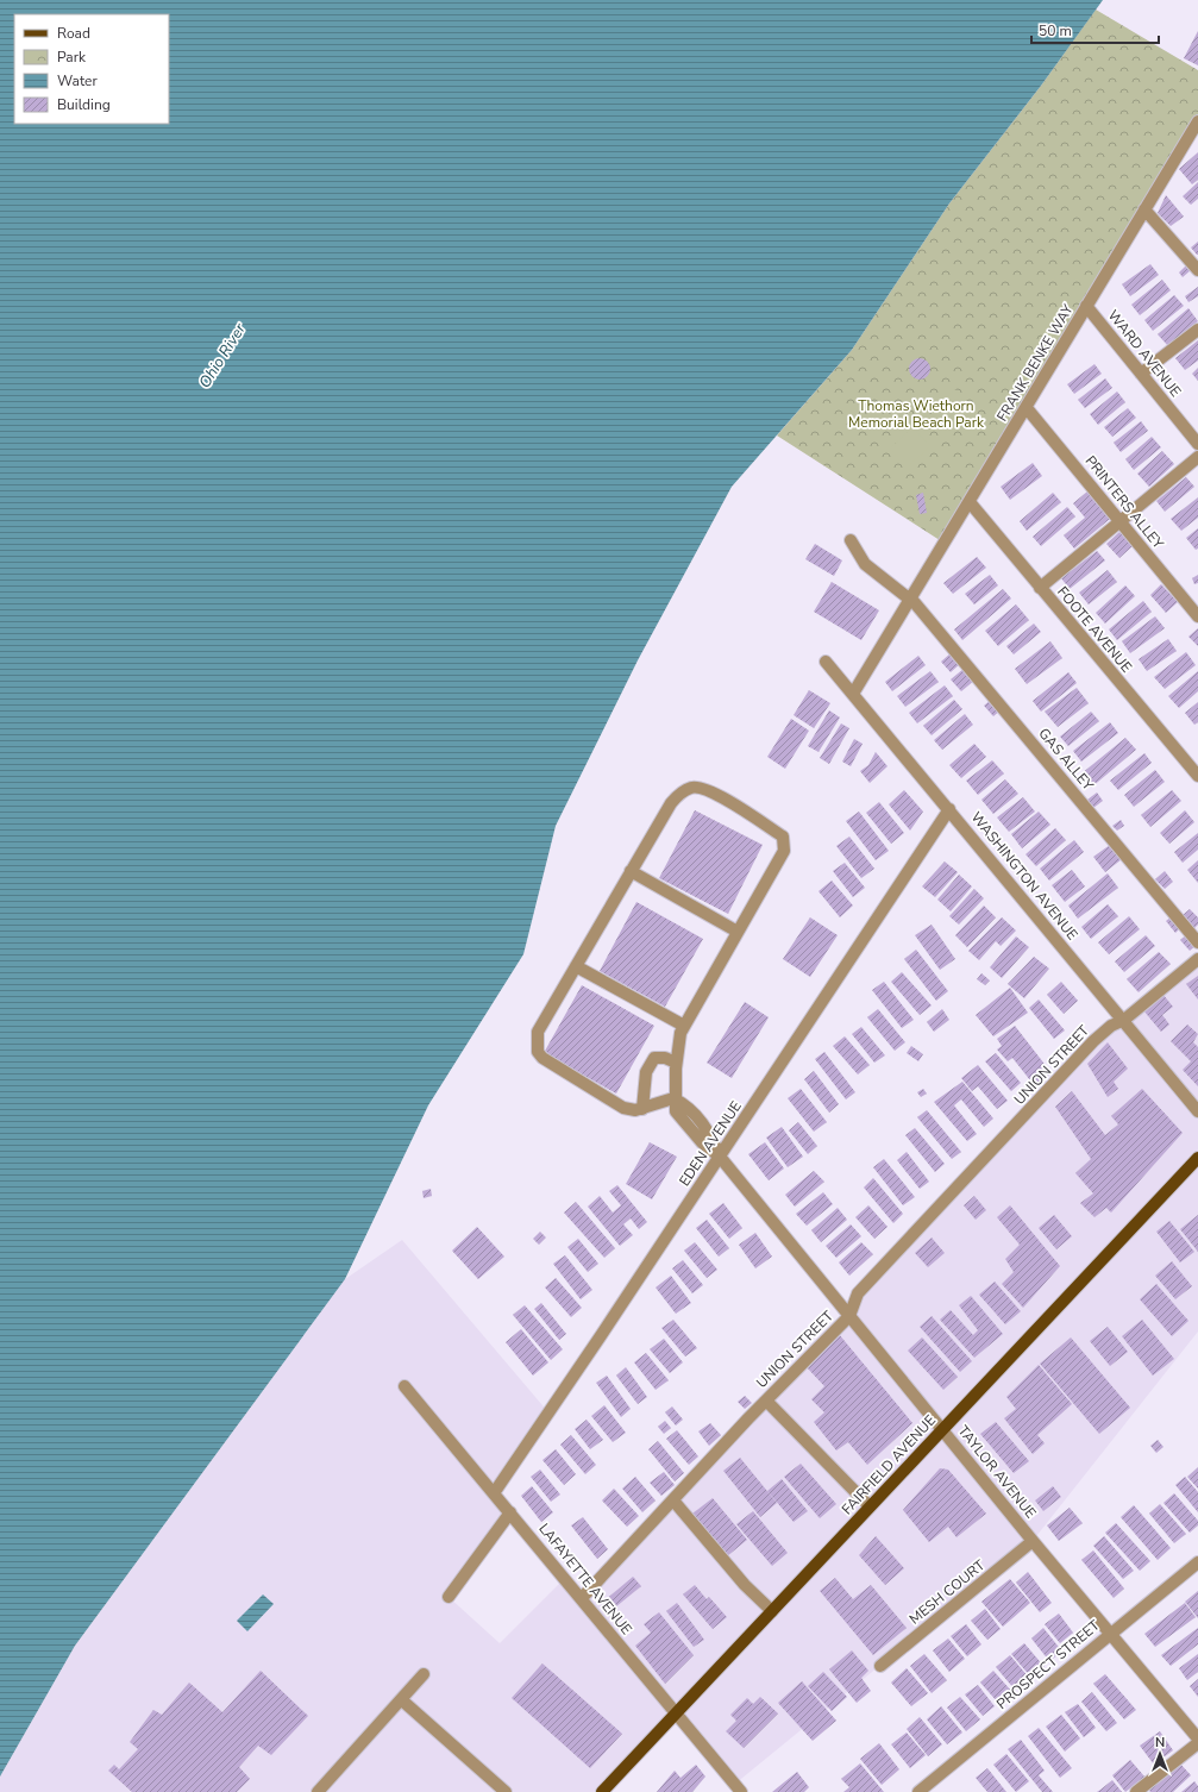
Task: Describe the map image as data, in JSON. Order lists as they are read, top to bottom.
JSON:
{
  "streets": {
    "main road": ["FAIRFIELD AVENUE"],
    "street": [
      "WARD AVENUE",
      "FRANK BENKE WAY",
      "PRINTERS ALLEY",
      "FOOTE AVENUE",
      "GAS ALLEY",
      "WASHINGTON AVENUE",
      "UNION STREET",
      "EDEN AVENUE",
      "TAYLOR AVENUE",
      "LAFAYETTE AVENUE",
      "MESH COURT",
      "PROSPECT STREET"
    ]
  },
  "crossings": [
    ["WARD AVENUE", "FRANK BENKE WAY"],
    ["FRANK BENKE WAY", "PRINTERS ALLEY"],
    ["FRANK BENKE WAY", "FOOTE AVENUE"],
    ["FRANK BENKE WAY", "GAS ALLEY"],
    ["FRANK BENKE WAY", "WASHINGTON AVENUE"],
    ["WASHINGTON AVENUE", "UNION STREET"],
    ["WASHINGTON AVENUE", "EDEN AVENUE"],
    ["UNION STREET", "TAYLOR AVENUE"],
    ["UNION STREET", "LAFAYETTE AVENUE"],
    ["EDEN AVENUE", "TAYLOR AVENUE"],
    ["EDEN AVENUE", "LAFAYETTE AVENUE"],
    ["FAIRFIELD AVENUE", "TAYLOR AVENUE"],
    ["FAIRFIELD AVENUE", "LAFAYETTE AVENUE"],
    ["TAYLOR AVENUE", "MESH COURT"],
    ["TAYLOR AVENUE", "PROSPECT STREET"]
  ],
  "water": ["Ohio River"],
  "parks": ["Thomas Wiethorn Memorial Beach Park"],
  "legend": [
    "Road",
    "Park",
    "Water",
    "Building"
  ],
  "scale_bar": "50 m",
  "north": "top"
}
